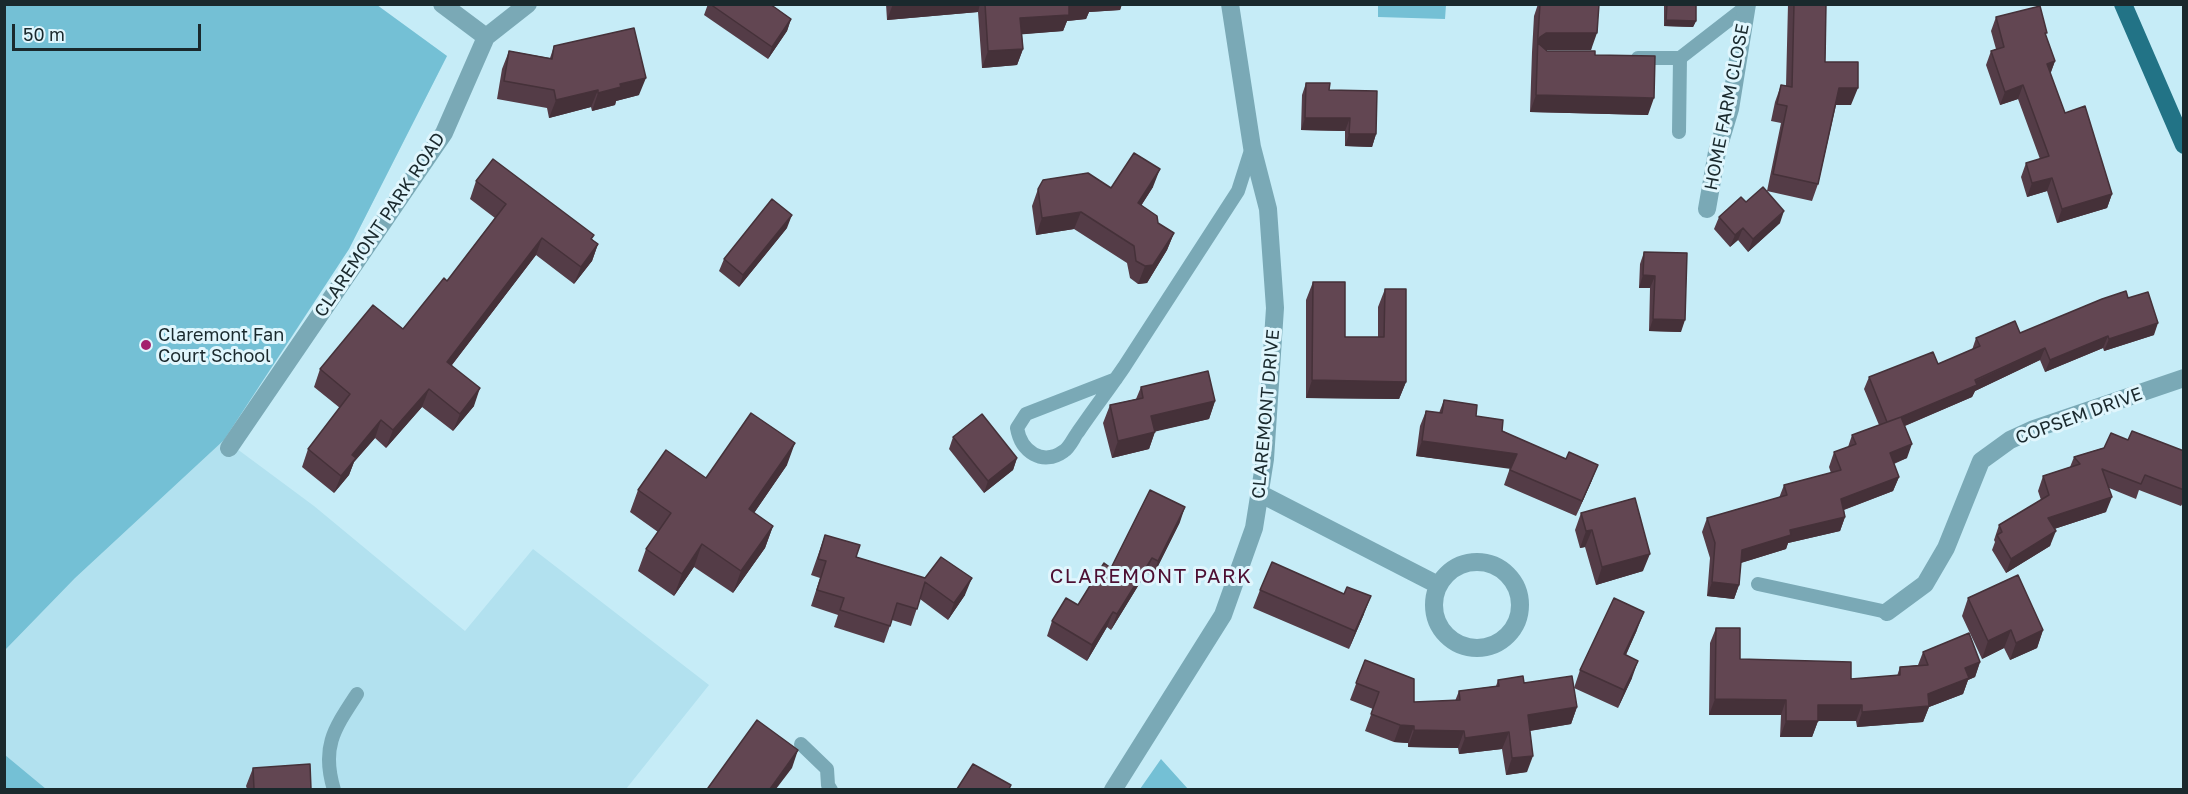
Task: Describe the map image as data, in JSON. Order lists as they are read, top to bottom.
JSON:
{
  "streets": {
    "street": [
      "HOME FARM CLOSE",
      "CLAREMONT PARK ROAD",
      "CLAREMONT DRIVE",
      "COPSEM DRIVE"
    ]
  },
  "districts": ["CLAREMONT PARK"],
  "places": ["Claremont Fan Court School"],
  "scale_bar": "50 m"
}
